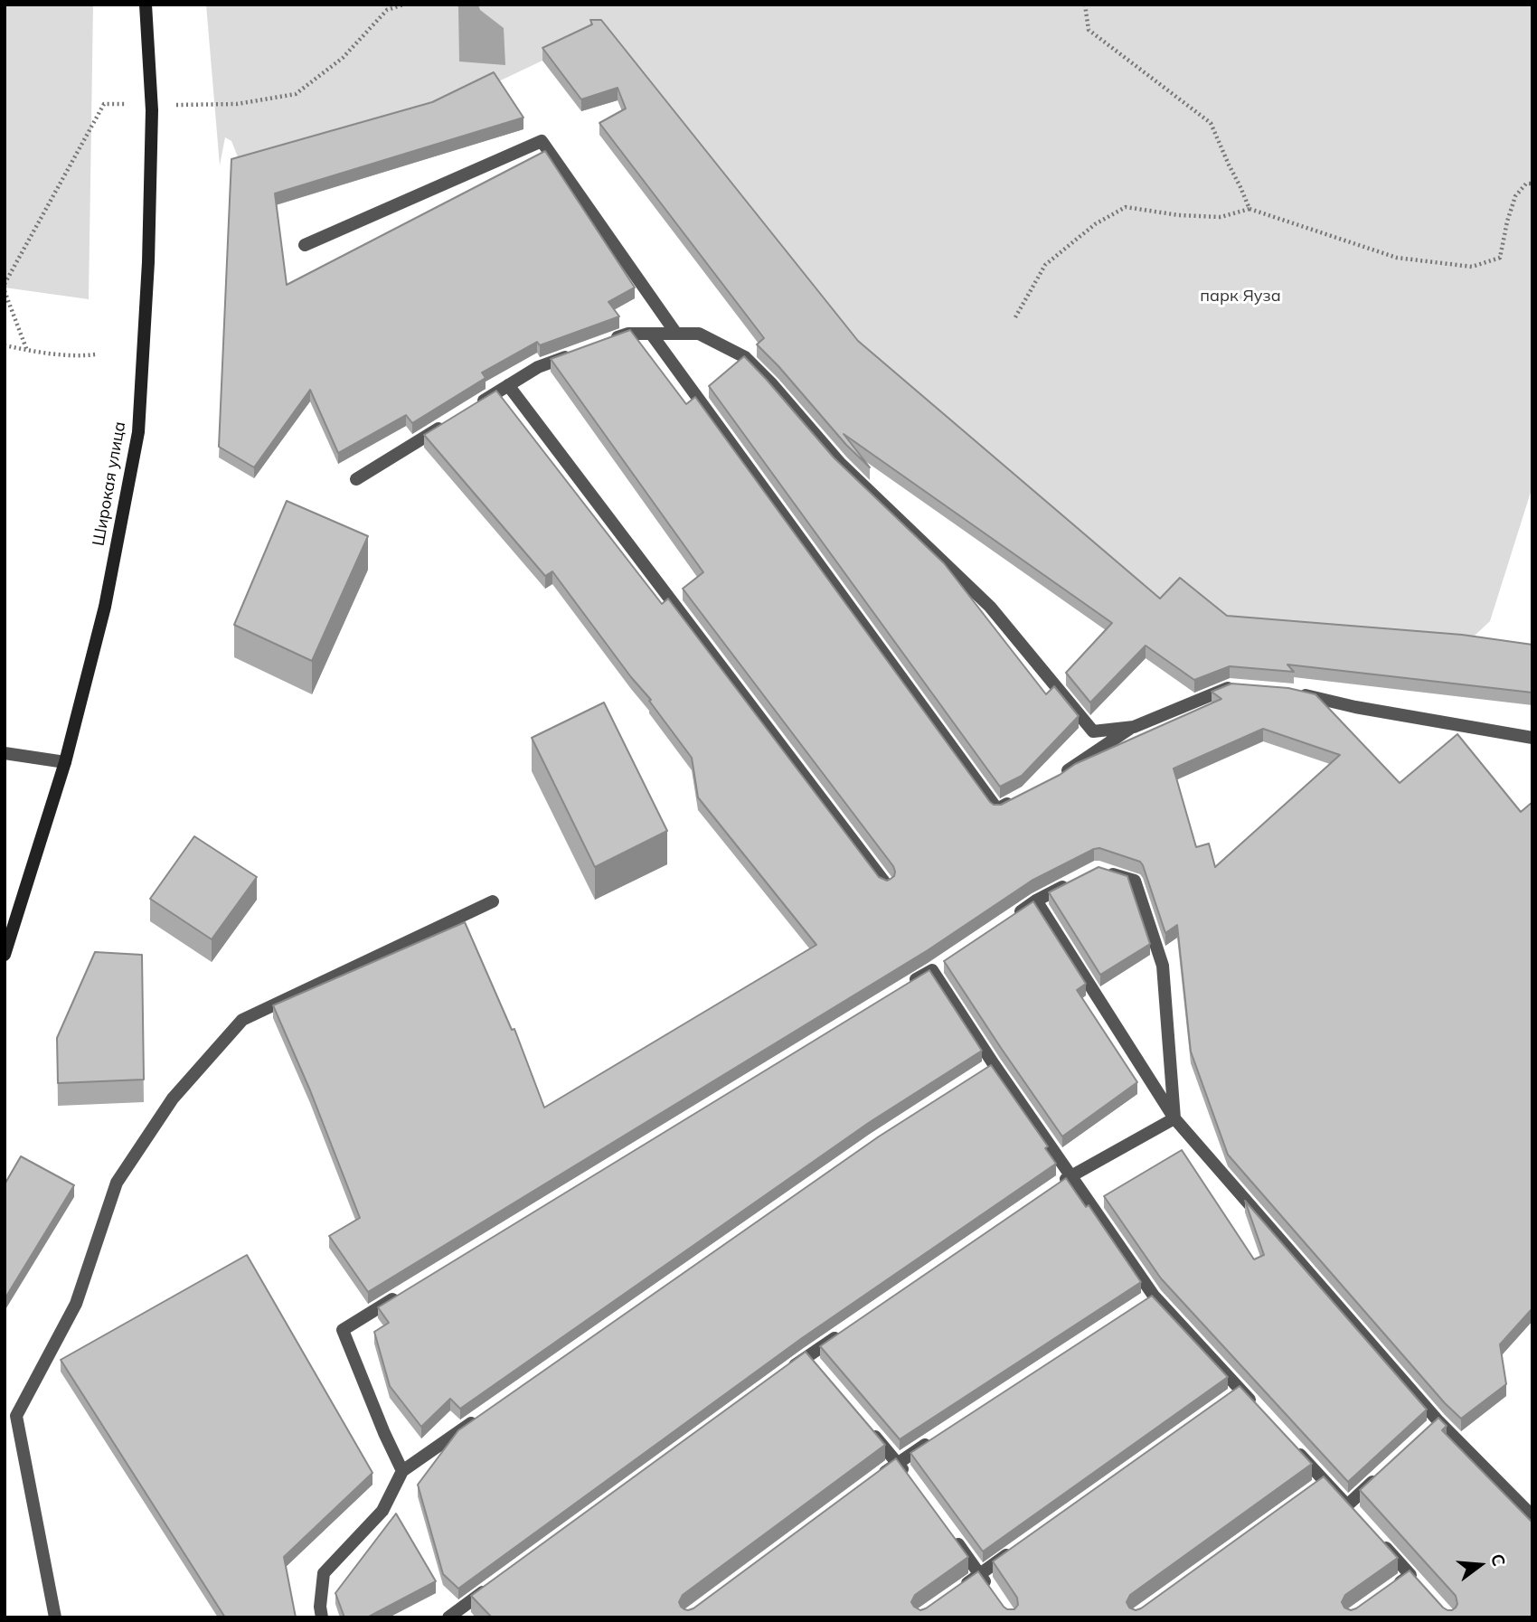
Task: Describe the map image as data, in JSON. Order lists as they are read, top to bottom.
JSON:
{
  "streets": {
    "main road": ["Широкая улица"]
  },
  "parks": ["парк Яуза"],
  "north": "right"
}
